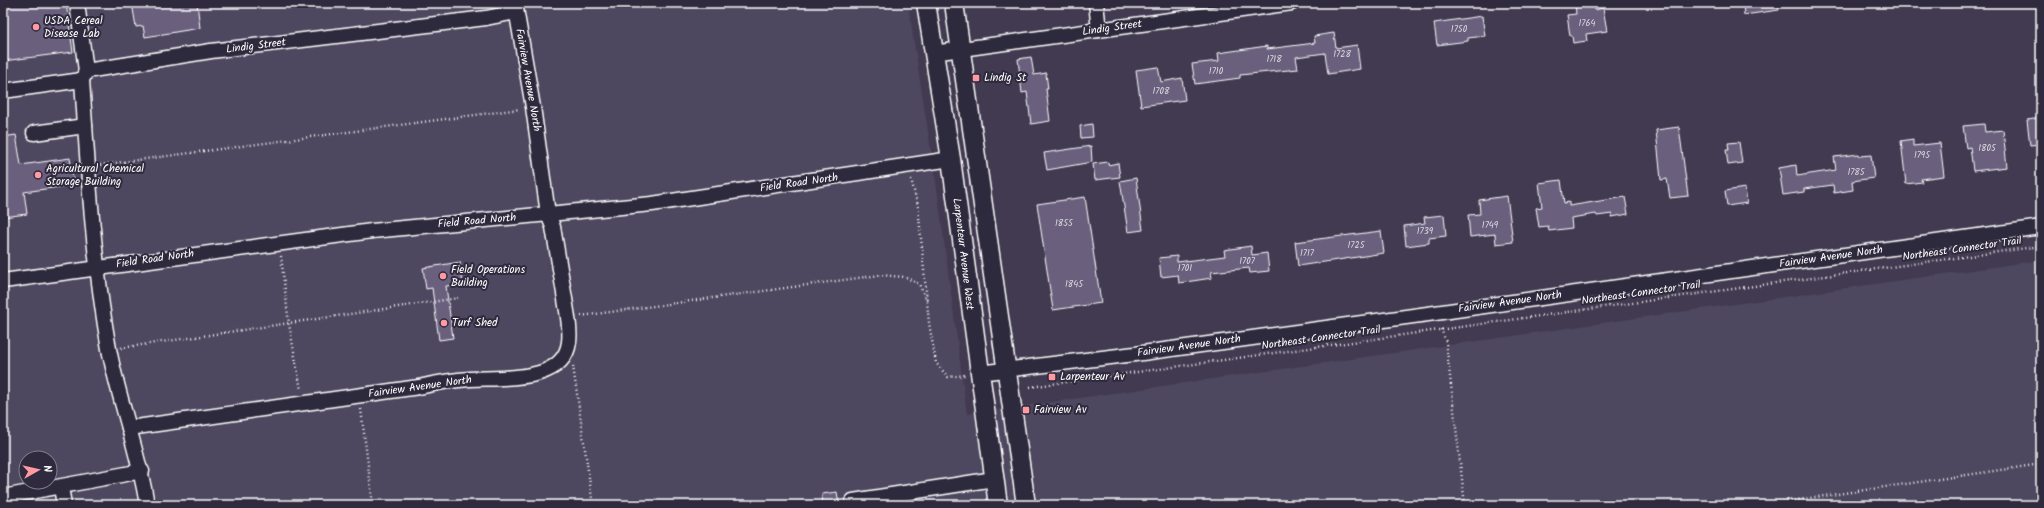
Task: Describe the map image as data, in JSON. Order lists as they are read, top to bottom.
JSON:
{
  "streets": {
    "main road": ["Larpenteur Avenue West"],
    "street": ["Lindig Street", "Fairview Avenue North", "Field Road North"],
    "path": ["Northeast Connector Trail"]
  },
  "crossings": [
    ["Lindig Street", "Fairview Avenue North"],
    ["Lindig Street", "Larpenteur Avenue West"],
    ["Fairview Avenue North", "Field Road North"],
    ["Fairview Avenue North", "Larpenteur Avenue West"],
    ["Field Road North", "Larpenteur Avenue West"]
  ],
  "places": {
    "other": [
      "USDA Cereal Disease Lab",
      "Agricultural Chemical Storage Building",
      "Field Operations Building",
      "Turf Shed"
    ],
    "transit": ["Lindig St", "Larpenteur Av", "Fairview Av"]
  },
  "house_numbers": [
    "1764",
    "1750",
    "1728",
    "1718",
    "1710",
    "1708",
    "1805",
    "1795",
    "1785",
    "1855",
    "1749",
    "1739",
    "1725",
    "1717",
    "1707",
    "1701",
    "1845"
  ],
  "north": "right"
}
